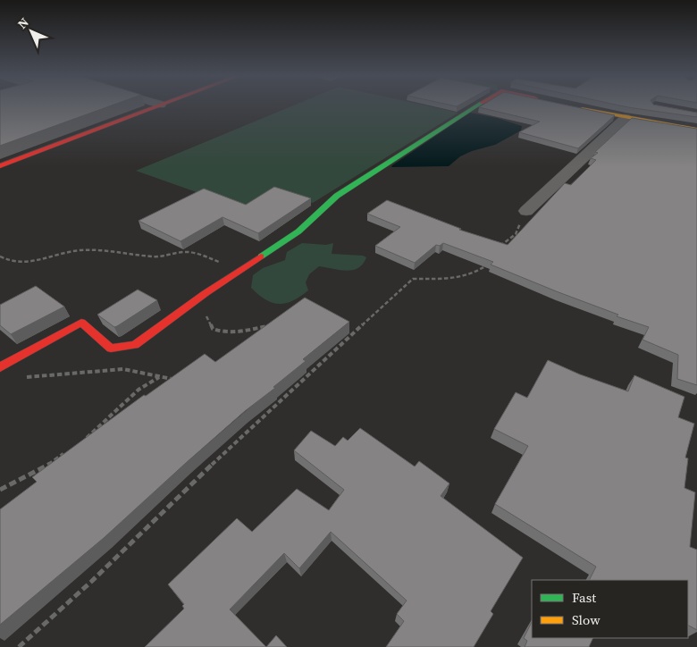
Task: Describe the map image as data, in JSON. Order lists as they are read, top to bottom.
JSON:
{
  "legend": ["Fast", "Slow"],
  "north": "top left"
}
